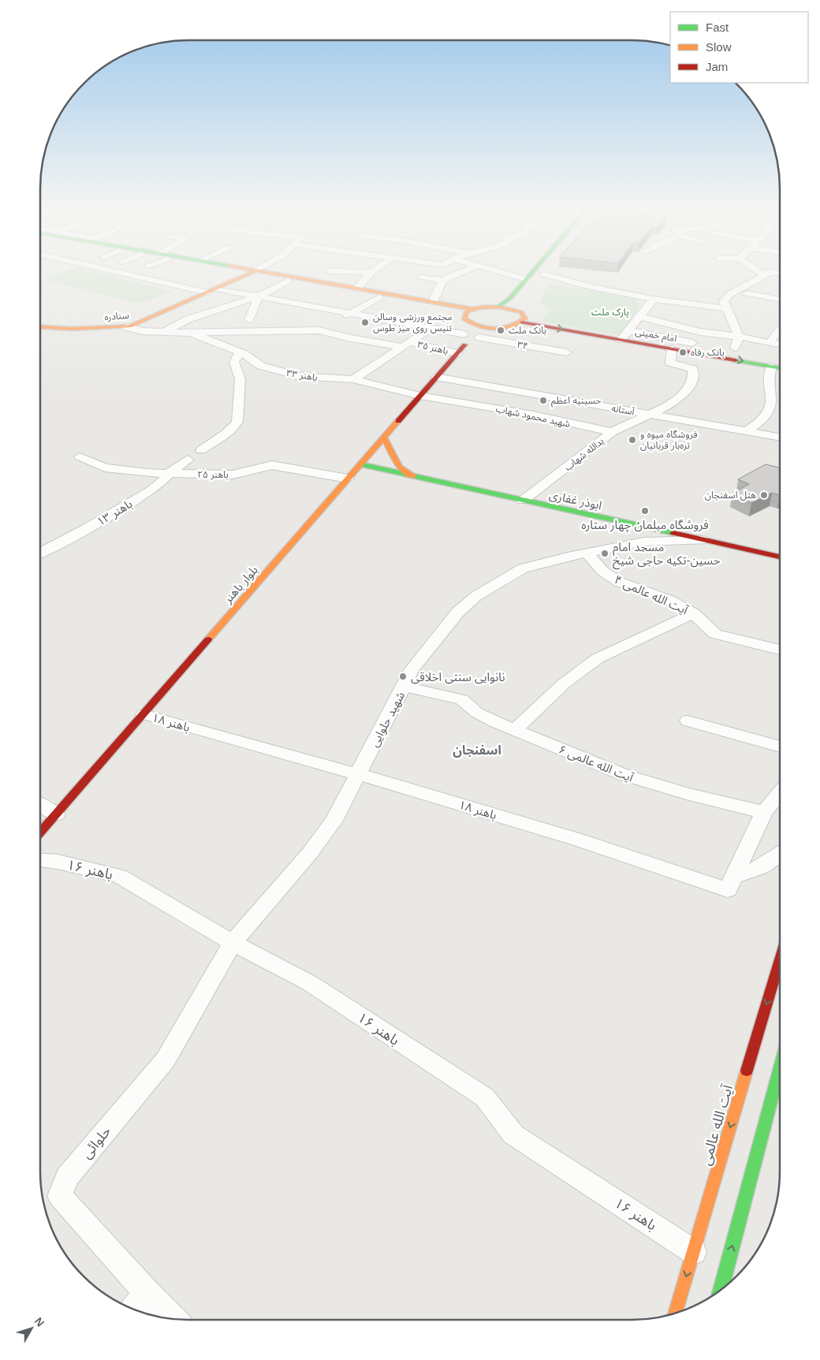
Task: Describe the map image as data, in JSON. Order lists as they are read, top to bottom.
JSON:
{
  "streets": {
    "main road": [
      "سنادره",
      "امام خمینی",
      "ابوذر غفاری",
      "بلوار باهنر",
      "آیت الله عالمی"
    ],
    "street": [
      "۳۴",
      "باهنر ۳۵",
      "باهنر ۳۳",
      "آستانه",
      "شهید محمود شهاب",
      "یدالله شهاب",
      "باهنر ۲۵",
      "باهنر ۱۳",
      "آیت الله عالمی ۴",
      "شهید حلوایی",
      "باهنر ۱۸",
      "آیت الله عالمی ۶",
      "باهنر ۱۶",
      "حلوائی"
    ]
  },
  "crossings": [
    ["امام خمینی", "یدالله شهاب"],
    ["باهنر ۳۵", "بلوار باهنر"],
    ["باهنر ۳۳", "شهید محمود شهاب"],
    ["باهنر ۳۳", "بلوار باهنر"],
    ["آستانه", "یدالله شهاب"],
    ["آستانه", "بلوار باهنر"],
    ["شهید محمود شهاب", "یدالله شهاب"],
    ["شهید محمود شهاب", "بلوار باهنر"],
    ["یدالله شهاب", "ابوذر غفاری"],
    ["باهنر ۲۵", "باهنر ۱۳"],
    ["باهنر ۲۵", "بلوار باهنر"],
    ["ابوذر غفاری", "بلوار باهنر"],
    ["ابوذر غفاری", "شهید حلوایی"],
    ["بلوار باهنر", "باهنر ۱۸"],
    ["آیت الله عالمی ۴", "شهید حلوایی"],
    ["شهید حلوایی", "باهنر ۱۸"],
    ["شهید حلوایی", "آیت الله عالمی ۶"],
    ["شهید حلوایی", "باهنر ۱۶"],
    ["شهید حلوایی", "حلوائی"],
    ["باهنر ۱۸", "آیت الله عالمی ۶"],
    ["باهنر ۱۶", "آیت الله عالمی"],
    ["باهنر ۱۶", "حلوائی"]
  ],
  "one_way": ["امام خمینی"],
  "districts": ["اسفنجان"],
  "parks": ["پارک ملت"],
  "places": [
    "مجتمع ورزشی وسالن تنیس روی میز طوس",
    "بانک ملت",
    "بانک رفاه",
    "حسینیه اعظم",
    "فروشگاه میوه و تره‌بار قربانیان",
    "هتل اسفنجان",
    "فروشگاه مبلمان چهار ستاره",
    "مسجد امام حسین-تکیه حاجی شیخ",
    "نانوایی سنتی اخلاقی"
  ],
  "legend": ["Fast", "Slow", "Jam"],
  "north": "top right"
}
